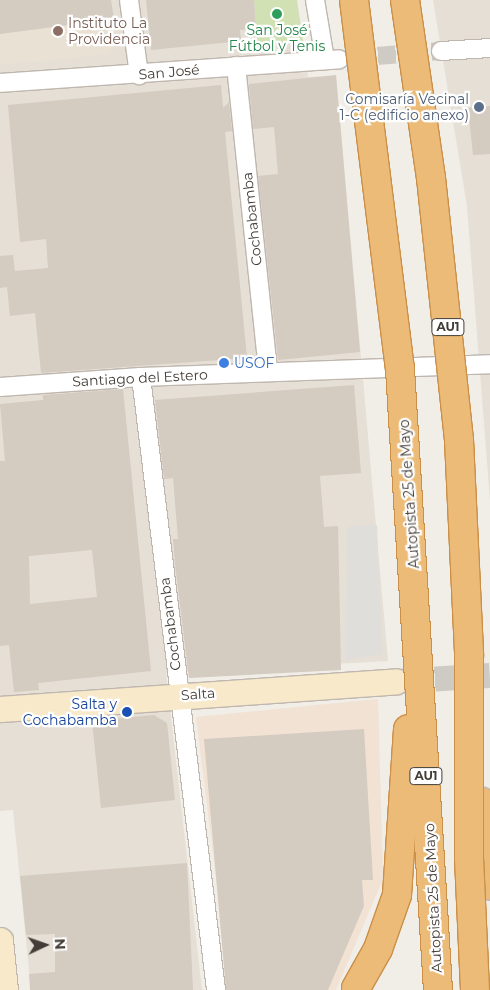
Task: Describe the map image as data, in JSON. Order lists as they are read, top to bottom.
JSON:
{
  "streets": {
    "highway": ["AU1", "Autopista 25 de Mayo"],
    "street": [
      "San José",
      "Cochabamba",
      "Santiago del Estero",
      "Salta"
    ]
  },
  "crossings": [
    ["San José", "Cochabamba"],
    ["Cochabamba", "Santiago del Estero"],
    ["Cochabamba", "Salta"]
  ],
  "places": [
    "San José Fútbol y Tenis",
    "Instituto La Providencia",
    "Comisaría Vecinal 1-C (edificio anexo)",
    "USOF",
    "Salta y Cochabamba"
  ],
  "north": "right"
}
